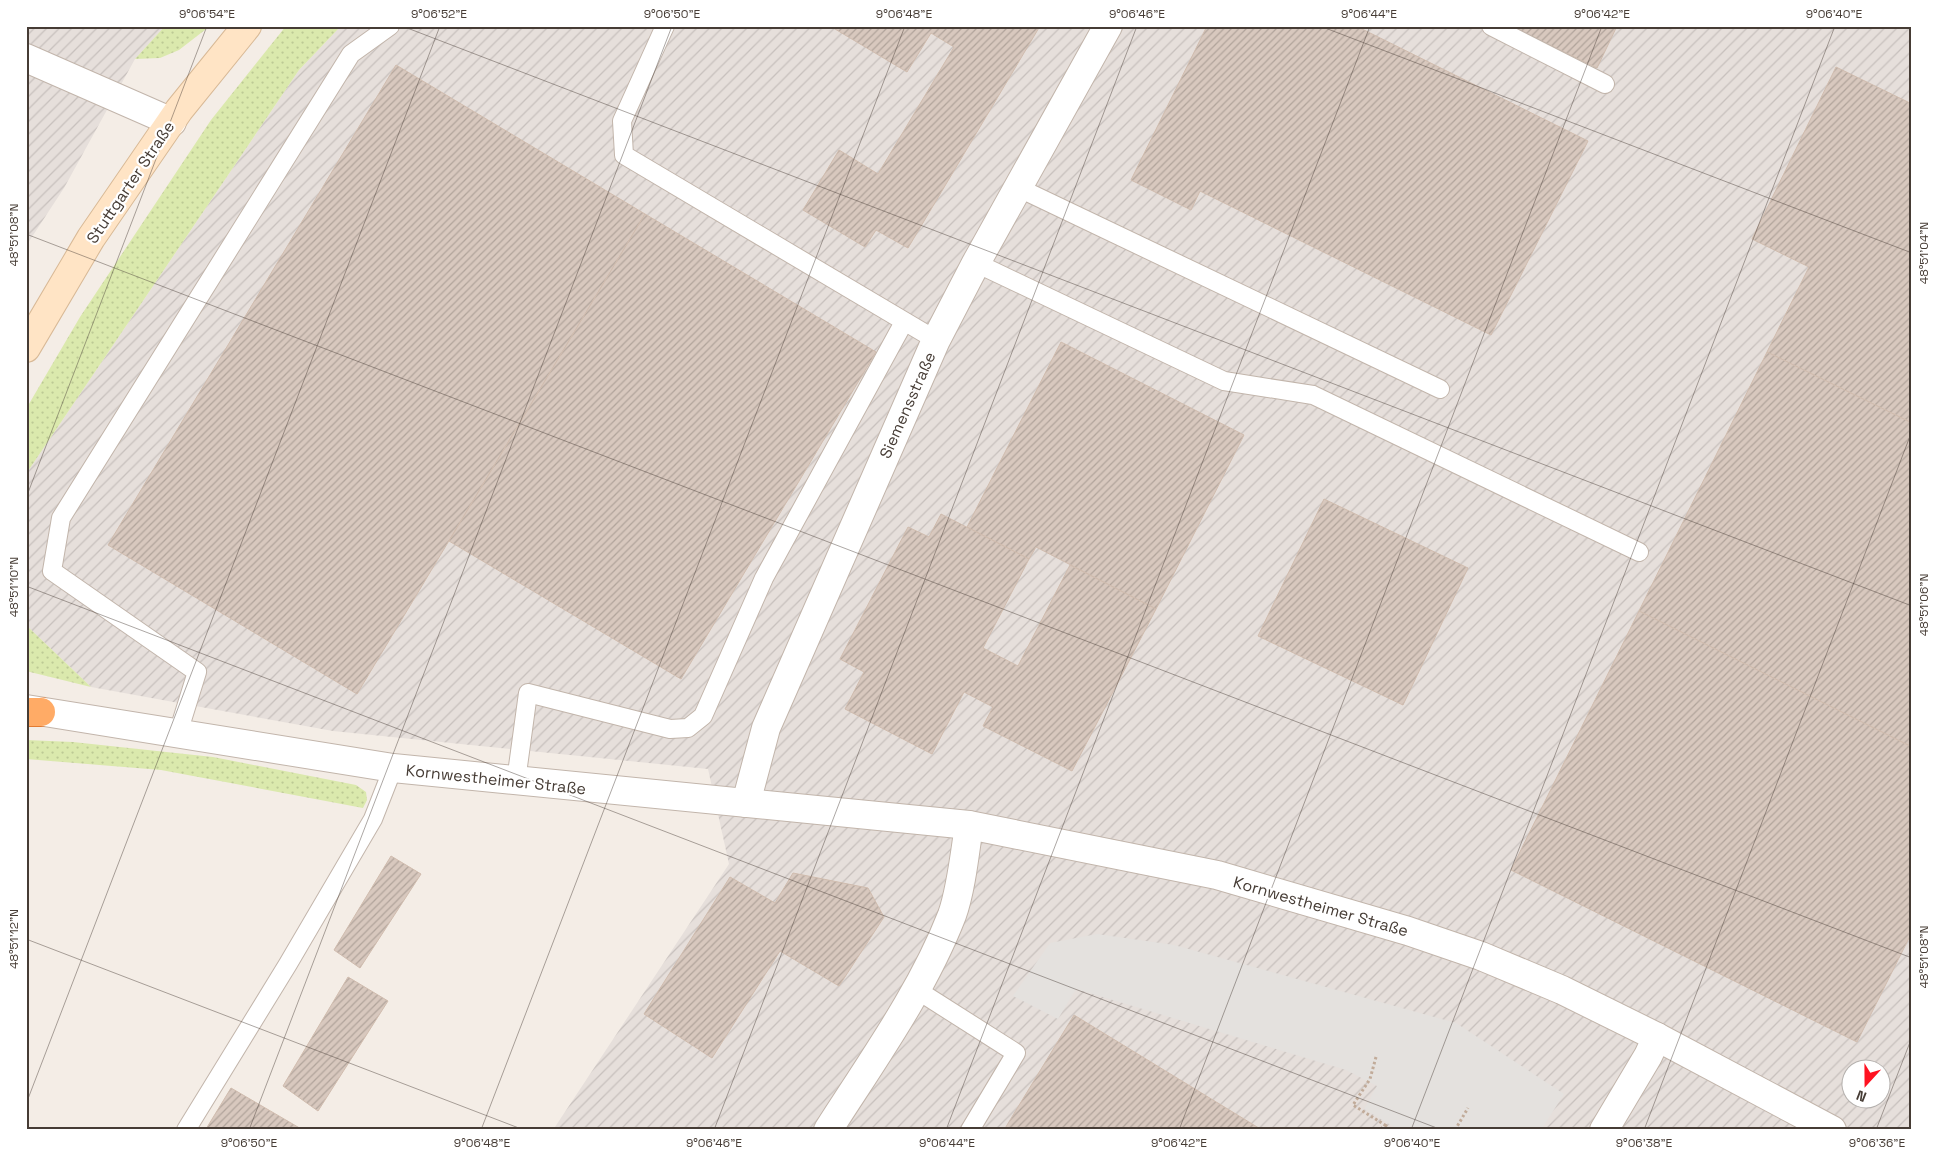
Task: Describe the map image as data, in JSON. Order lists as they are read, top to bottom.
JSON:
{
  "streets": {
    "street": ["Stuttgarter Straße", "Siemensstraße", "Kornwestheimer Straße"]
  },
  "crossings": [
    ["Siemensstraße", "Kornwestheimer Straße"]
  ],
  "north": "bottom",
  "coordinates": [
    "9°06'54\"E",
    "9°06'52\"E",
    "9°06'50\"E",
    "9°06'48\"E",
    "9°06'46\"E",
    "9°06'44\"E",
    "9°06'42\"E",
    "9°06'40\"E",
    "48°51'08\"N",
    "48°51'04\"N",
    "48°51'10\"N",
    "48°51'06\"N",
    "48°51'12\"N",
    "9°06'38\"E",
    "9°06'36\"E"
  ]
}
